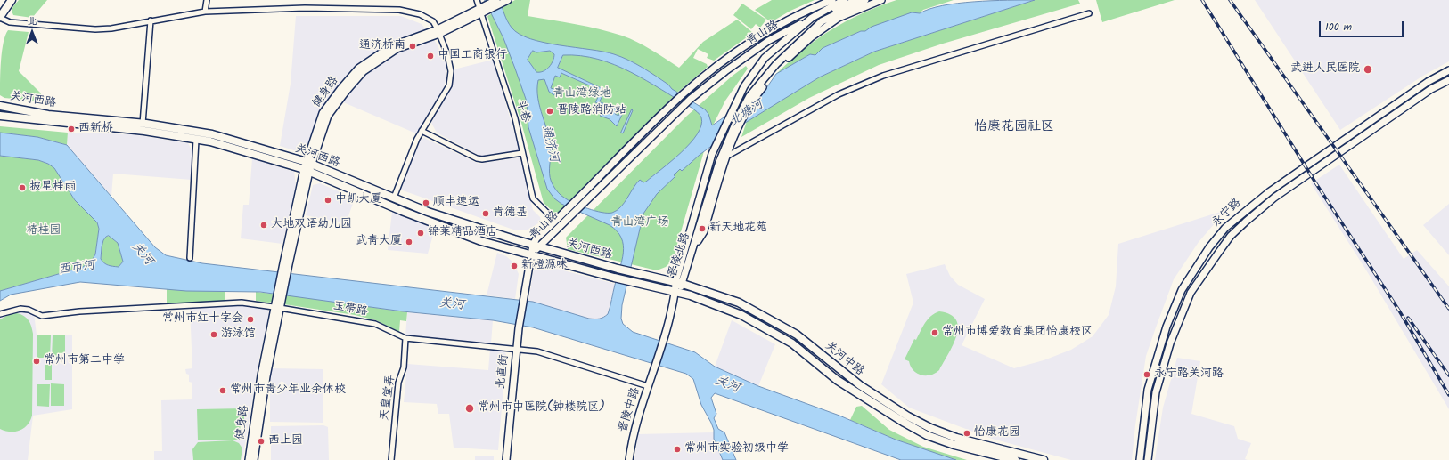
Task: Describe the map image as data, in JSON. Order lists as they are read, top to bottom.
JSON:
{
  "streets": {
    "main road": [
      "青山路",
      "健身路",
      "关河西路",
      "永宁路",
      "晋陵北路",
      "关河中路",
      "北直街",
      "晋陵中路"
    ],
    "street": ["斗巷", "玉带路", "天皇堂弄"]
  },
  "crossings": [
    ["青山路", "关河西路"],
    ["青山路", "斗巷"],
    ["青山路", "晋陵北路"],
    ["青山路", "北直街"],
    ["健身路", "关河西路"],
    ["健身路", "斗巷"],
    ["健身路", "玉带路"],
    ["关河西路", "关河中路"],
    ["关河西路", "北直街"],
    ["晋陵北路", "关河中路"],
    ["晋陵北路", "晋陵中路"],
    ["玉带路", "北直街"],
    ["玉带路", "天皇堂弄"],
    ["玉带路", "晋陵中路"],
    ["关河中路", "晋陵中路"]
  ],
  "districts": ["怡康花园社区"],
  "water": [
    "北塘河",
    "通济河",
    "关河",
    "西市河"
  ],
  "parks": ["青山湾绿地", "青山湾广场", "椿桂园"],
  "places": [
    "通济桥南",
    "中国工商银行",
    "武进人民医院",
    "晋陵路消防站",
    "西新桥",
    "披星桂雨",
    "中凯大厦",
    "顺丰速运",
    "肯德基",
    "大地双语幼儿园",
    "新天地花苑",
    "锦莱精品酒店",
    "武青大厦",
    "新橙源味",
    "常州市红十字会",
    "常州市博爱教育集团怡康校区",
    "游泳馆",
    "常州市第二中学",
    "永宁路关河路",
    "常州市青少年业余体校",
    "常州市中医院(钟楼院区)",
    "怡康花园",
    "西上园",
    "常州市实验初级中学"
  ],
  "scale_bar": "100 m",
  "north": "top"
}
